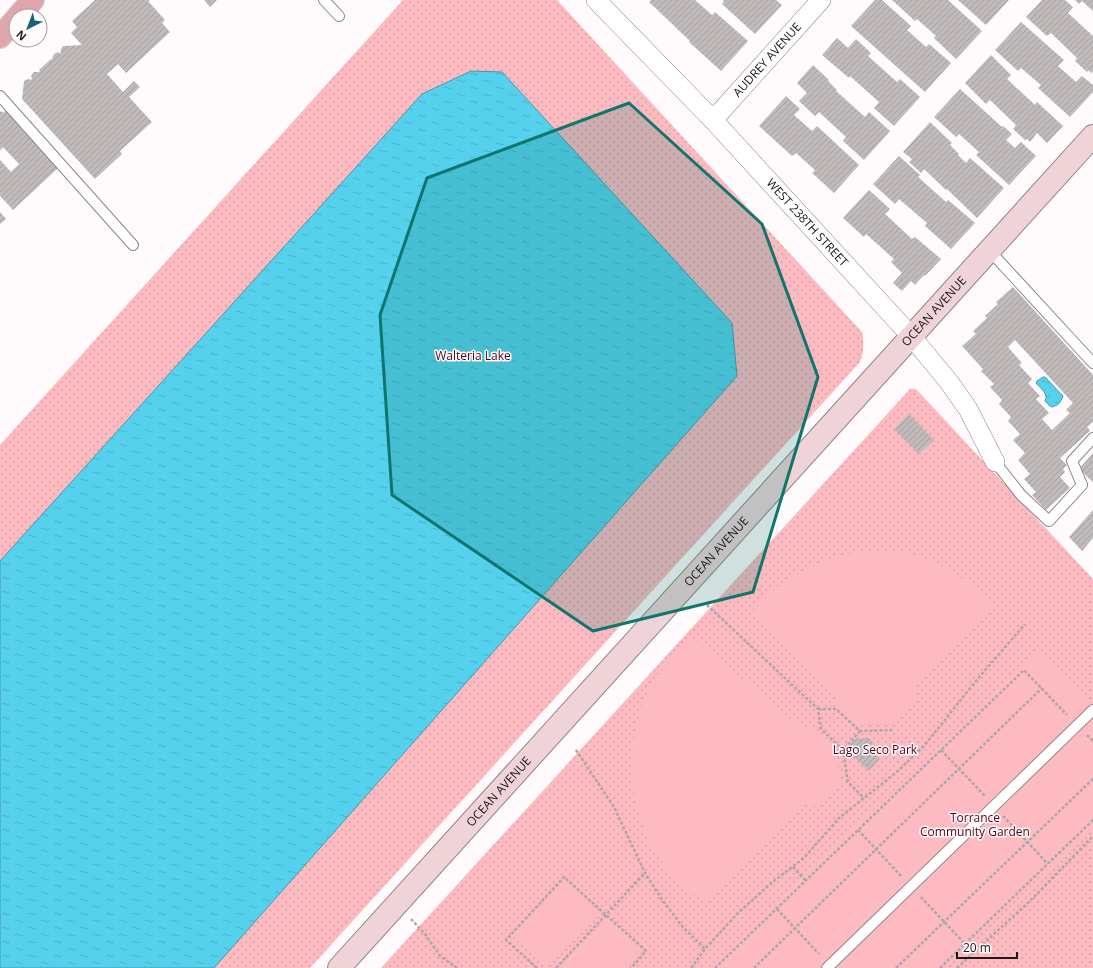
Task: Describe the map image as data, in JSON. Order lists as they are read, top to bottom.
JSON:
{
  "streets": {
    "street": ["AUDREY AVENUE", "WEST 238TH STREET", "OCEAN AVENUE"]
  },
  "crossings": [
    ["AUDREY AVENUE", "WEST 238TH STREET"],
    ["WEST 238TH STREET", "OCEAN AVENUE"]
  ],
  "parks": ["Walteria Lake", "Lago Seco Park", "Torrance Community Garden"],
  "scale_bar": "20 m",
  "north": "bottom left"
}
